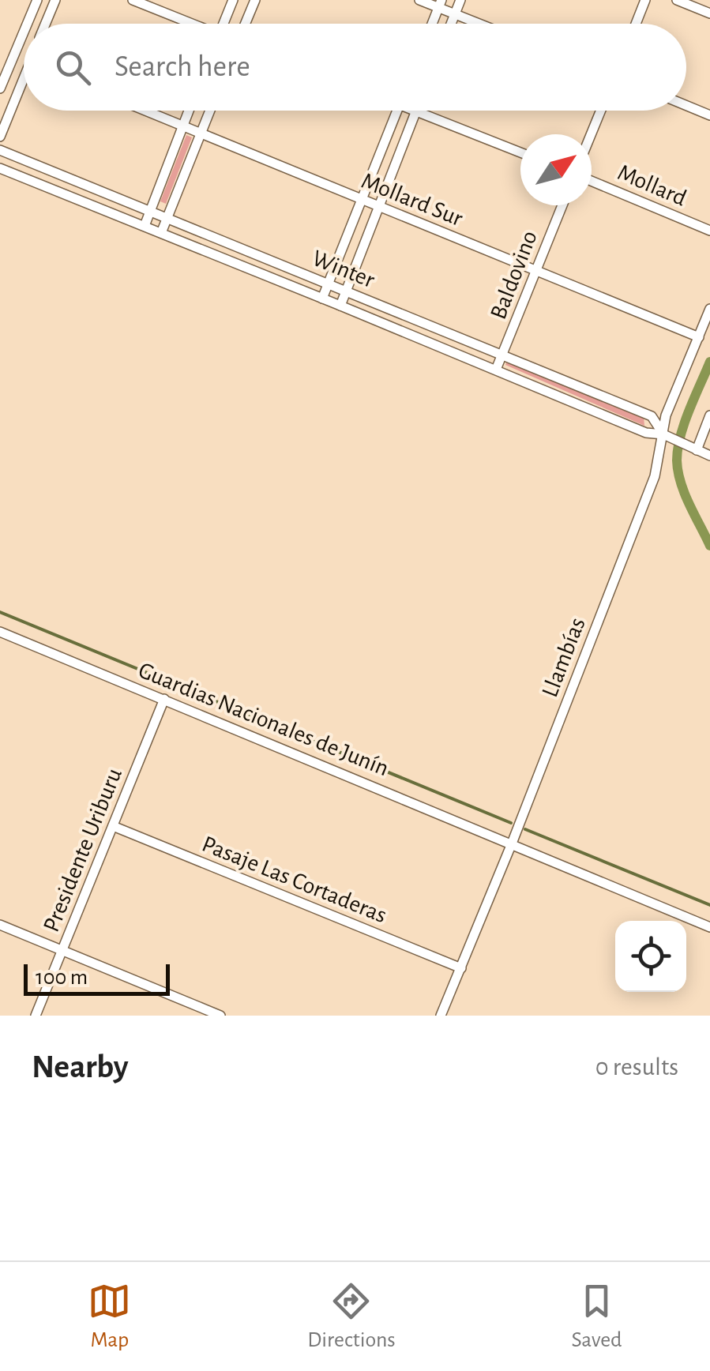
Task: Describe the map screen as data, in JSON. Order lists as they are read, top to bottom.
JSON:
{
  "streets": {
    "street": [
      "Mollard",
      "Mollard Sur",
      "Winter",
      "Baldovino",
      "Llambías",
      "Guardias Nacionales de Junín",
      "Presidente Uriburu",
      "Pasaje Las Cortaderas"
    ]
  },
  "crossings": [
    ["Mollard Sur", "Baldovino"],
    ["Mollard Sur", "Llambías"],
    ["Winter", "Baldovino"],
    ["Winter", "Llambías"],
    ["Llambías", "Guardias Nacionales de Junín"],
    ["Llambías", "Pasaje Las Cortaderas"],
    ["Guardias Nacionales de Junín", "Presidente Uriburu"],
    ["Presidente Uriburu", "Pasaje Las Cortaderas"]
  ],
  "scale_bar": "100 m",
  "north": "top right",
  "page": {
    "search": "Search here",
    "scale": "100 m",
    "heading": ["Nearby", "0 results"],
    "nav": ["Map", "Directions", "Saved"]
  }
}
